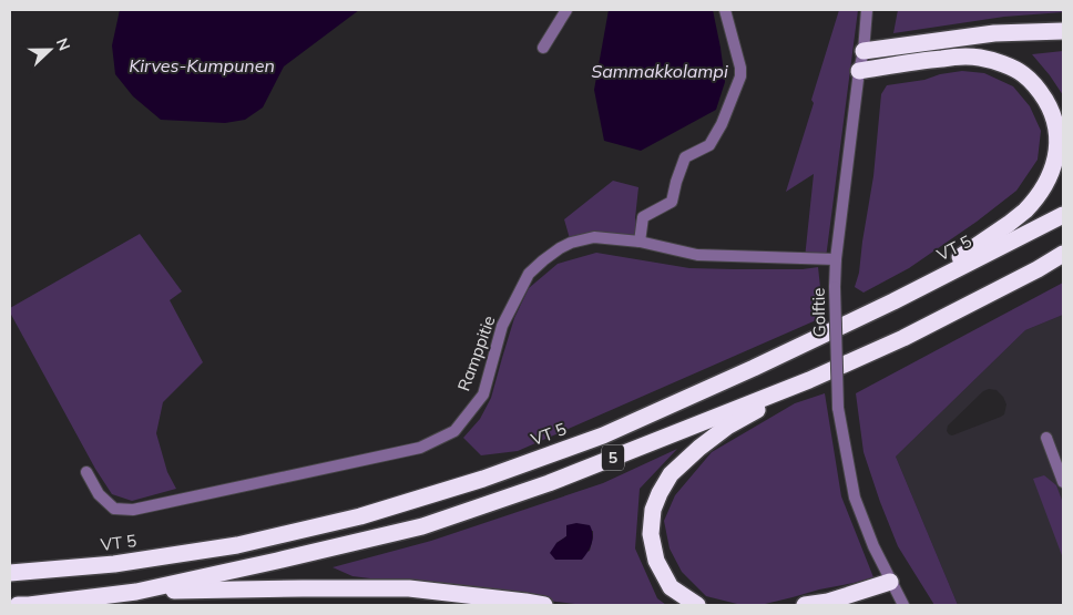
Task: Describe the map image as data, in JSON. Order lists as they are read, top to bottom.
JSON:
{
  "streets": {
    "highway": ["VT 5", "5"],
    "street": ["Golftie", "Ramppitie"]
  },
  "crossings": [
    ["Golftie", "Ramppitie"]
  ],
  "water": ["Kirves-Kumpunen", "Sammakkolampi"],
  "north": "right"
}
